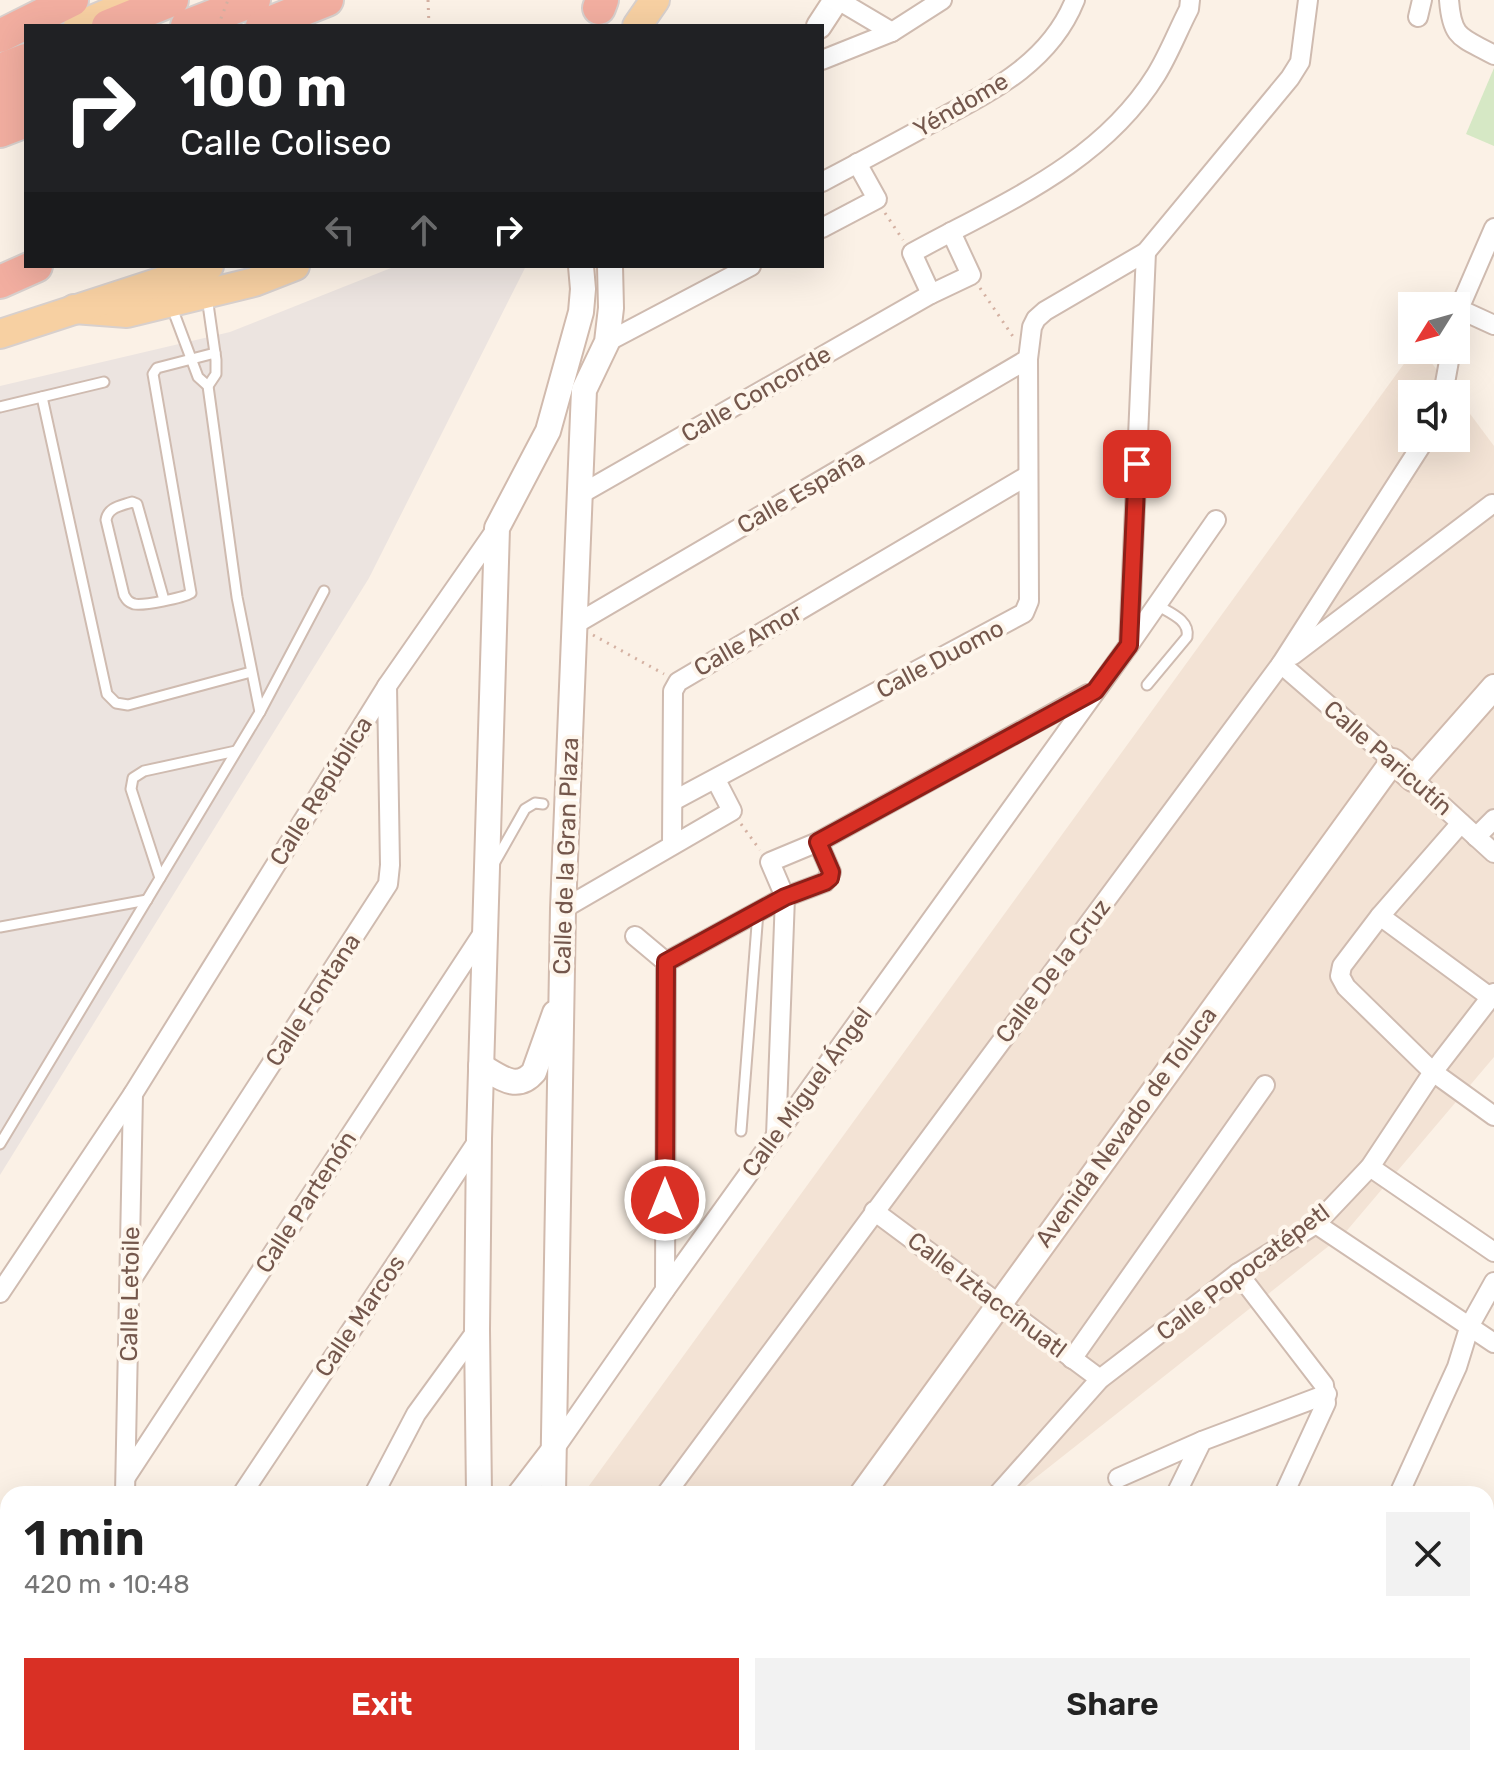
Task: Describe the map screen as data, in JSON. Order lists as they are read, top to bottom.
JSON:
{
  "streets": {
    "street": [
      "Yéndome",
      "Calle Concorde",
      "Calle España",
      "Calle Amor",
      "Calle Duomo",
      "Calle Paricutín",
      "Calle República",
      "Calle de la Gran Plaza",
      "Calle De la Cruz",
      "Calle Fontana",
      "Calle Miguel Ángel",
      "Avenida Nevado de Toluca",
      "Calle Partenón",
      "Calle Popocatépetl",
      "Calle Letoile",
      "Calle Iztaccíhuatl",
      "Calle Marcos"
    ]
  },
  "crossings": [
    ["Calle Concorde", "Calle de la Gran Plaza"],
    ["Calle España", "Calle Duomo"],
    ["Calle España", "Calle de la Gran Plaza"],
    ["Calle Amor", "Calle Duomo"],
    ["Calle Paricutín", "Calle De la Cruz"],
    ["Calle Paricutín", "Avenida Nevado de Toluca"],
    ["Calle República", "Calle Fontana"],
    ["Calle República", "Calle Letoile"],
    ["Calle de la Gran Plaza", "Calle Miguel Ángel"],
    ["Calle De la Cruz", "Calle Iztaccíhuatl"],
    ["Calle Fontana", "Calle Letoile"],
    ["Avenida Nevado de Toluca", "Calle Iztaccíhuatl"],
    ["Calle Partenón", "Calle Letoile"],
    ["Calle Popocatépetl", "Calle Iztaccíhuatl"]
  ],
  "north": "bottom left",
  "page": {
    "turn": ["100 m", "Calle Coliseo"],
    "heading": ["1 min", "420 m · 10:48"],
    "buttons": ["Exit", "Share"]
  }
}
